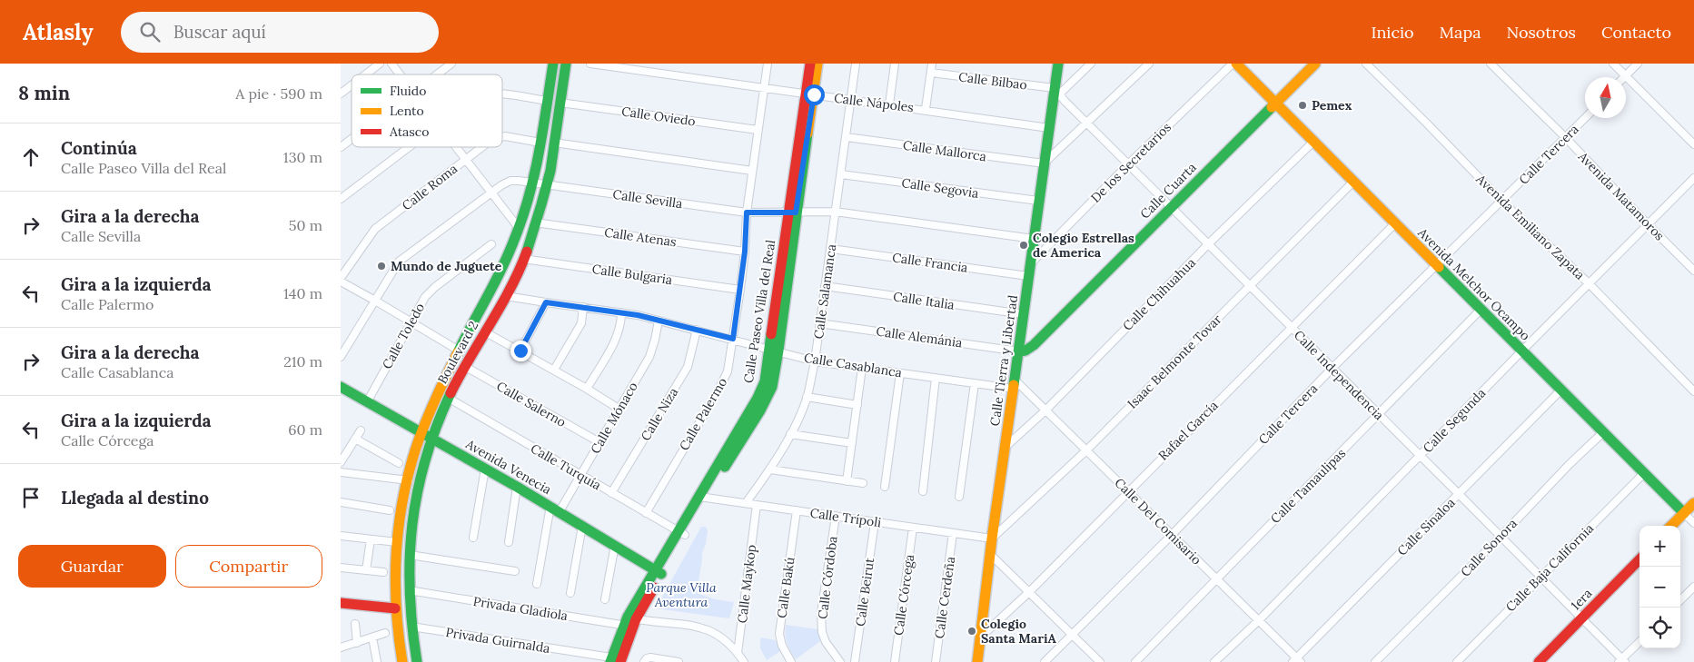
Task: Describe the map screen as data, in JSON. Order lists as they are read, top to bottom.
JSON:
{
  "streets": {
    "main road": [
      "Calle Cuarta",
      "Avenida Melchor Ocampo",
      "Calle Paseo Villa del Real",
      "Boulevard 2",
      "Calle Tierra y Libertad",
      "Avenida Venecia",
      "1era"
    ],
    "street": [
      "Calle Bilbao",
      "Calle Nápoles",
      "Calle Oviedo",
      "Calle Mallorca",
      "Calle Tercera",
      "De los Secretarios",
      "Calle Roma",
      "Calle Segovia",
      "Avenida Matamoros",
      "Calle Sevilla",
      "Avenida Emiliano Zapata",
      "Calle Atenas",
      "Calle Francia",
      "Calle Bulgaria",
      "Calle Salamanca",
      "Calle Chihuahua",
      "Calle Italia",
      "Calle Toledo",
      "Calle Alemánia",
      "Isaac Belmonte Tovar",
      "Calle Casablanca",
      "Calle Independencia",
      "Calle Salerno",
      "Calle Niza",
      "Calle Palermo",
      "Calle Mónaco",
      "Calle Segunda",
      "Rafael García",
      "Calle Turquía",
      "Calle Tamaulipas",
      "Calle Trípoli",
      "Calle Del Comisario",
      "Calle Sinaloa",
      "Calle Sonora",
      "Calle Baja California",
      "Calle Córdoba",
      "Calle Maykop",
      "Calle Bakú",
      "Calle Beirut",
      "Calle Córcega",
      "Calle Cerdeña",
      "Privada Gladiola",
      "Privada Guirnalda"
    ]
  },
  "crossings": [
    ["Calle Bilbao", "Calle Tierra y Libertad"],
    ["Calle Bilbao", "Calle Independencia"],
    ["Calle Nápoles", "Calle Salamanca"],
    ["Calle Nápoles", "Calle Paseo Villa del Real"],
    ["Calle Nápoles", "Calle Tierra y Libertad"],
    ["Calle Nápoles", "Calle Palermo"],
    ["Calle Oviedo", "Boulevard 2"],
    ["Calle Oviedo", "Calle Palermo"],
    ["Calle Mallorca", "Calle Salamanca"],
    ["Calle Mallorca", "Calle Tierra y Libertad"],
    ["Calle Tercera", "Avenida Matamoros"],
    ["Calle Tercera", "Avenida Emiliano Zapata"],
    ["Calle Tercera", "Avenida Melchor Ocampo"],
    ["Calle Tercera", "Calle Independencia"],
    ["Calle Tercera", "Calle Del Comisario"],
    ["De los Secretarios", "Avenida Melchor Ocampo"],
    ["De los Secretarios", "Calle Tierra y Libertad"],
    ["De los Secretarios", "Calle Independencia"],
    ["Calle Roma", "Boulevard 2"],
    ["Calle Segovia", "Calle Salamanca"],
    ["Calle Segovia", "Calle Tierra y Libertad"],
    ["Calle Cuarta", "Avenida Melchor Ocampo"],
    ["Calle Cuarta", "Calle Alemánia"],
    ["Calle Cuarta", "Calle Tierra y Libertad"],
    ["Calle Cuarta", "Calle Independencia"],
    ["Avenida Matamoros", "Calle Segunda"],
    ["Calle Sevilla", "Calle Salamanca"],
    ["Calle Sevilla", "Calle Paseo Villa del Real"],
    ["Calle Sevilla", "Boulevard 2"],
    ["Calle Sevilla", "Calle Tierra y Libertad"],
    ["Calle Sevilla", "Calle Palermo"],
    ["Avenida Emiliano Zapata", "Calle Segunda"],
    ["Calle Atenas", "Boulevard 2"],
    ["Calle Atenas", "Calle Palermo"],
    ["Calle Francia", "Calle Salamanca"],
    ["Calle Francia", "Calle Tierra y Libertad"],
    ["Calle Bulgaria", "Boulevard 2"],
    ["Calle Bulgaria", "Calle Palermo"],
    ["Avenida Melchor Ocampo", "Calle Chihuahua"],
    ["Avenida Melchor Ocampo", "Isaac Belmonte Tovar"],
    ["Avenida Melchor Ocampo", "Calle Segunda"],
    ["Avenida Melchor Ocampo", "Rafael García"],
    ["Avenida Melchor Ocampo", "Calle Tamaulipas"],
    ["Avenida Melchor Ocampo", "Calle Sinaloa"],
    ["Avenida Melchor Ocampo", "Calle Sonora"],
    ["Avenida Melchor Ocampo", "Calle Baja California"],
    ["Calle Salamanca", "Calle Italia"],
    ["Calle Salamanca", "Calle Alemánia"],
    ["Calle Salamanca", "Calle Casablanca"],
    ["Calle Salamanca", "Calle Trípoli"],
    ["Calle Chihuahua", "Calle Tierra y Libertad"],
    ["Calle Chihuahua", "Calle Independencia"],
    ["Calle Chihuahua", "Calle Del Comisario"],
    ["Calle Italia", "Calle Tierra y Libertad"],
    ["Calle Paseo Villa del Real", "Calle Casablanca"],
    ["Calle Paseo Villa del Real", "Avenida Venecia"],
    ["Calle Paseo Villa del Real", "Calle Turquía"],
    ["Calle Paseo Villa del Real", "Calle Trípoli"],
    ["Calle Paseo Villa del Real", "Privada Gladiola"],
    ["Calle Paseo Villa del Real", "Privada Guirnalda"],
    ["Calle Toledo", "Avenida Venecia"],
    ["Calle Alemánia", "Calle Tierra y Libertad"],
    ["Boulevard 2", "Calle Casablanca"],
    ["Boulevard 2", "Calle Salerno"],
    ["Boulevard 2", "Avenida Venecia"],
    ["Boulevard 2", "Calle Turquía"],
    ["Boulevard 2", "Privada Gladiola"],
    ["Boulevard 2", "Privada Guirnalda"],
    ["Calle Tierra y Libertad", "Isaac Belmonte Tovar"],
    ["Calle Tierra y Libertad", "Calle Casablanca"],
    ["Calle Tierra y Libertad", "Calle Independencia"],
    ["Calle Tierra y Libertad", "Rafael García"],
    ["Calle Tierra y Libertad", "Calle Trípoli"],
    ["Calle Tierra y Libertad", "Calle Del Comisario"],
    ["Isaac Belmonte Tovar", "Calle Independencia"],
    ["Isaac Belmonte Tovar", "Calle Trípoli"],
    ["Isaac Belmonte Tovar", "Calle Del Comisario"],
    ["Calle Casablanca", "Calle Niza"],
    ["Calle Casablanca", "Calle Palermo"],
    ["Calle Casablanca", "Calle Mónaco"],
    ["Calle Casablanca", "Calle Del Comisario"],
    ["Calle Independencia", "Calle Segunda"],
    ["Calle Independencia", "Rafael García"],
    ["Calle Independencia", "Calle Tamaulipas"],
    ["Calle Independencia", "Calle Sinaloa"],
    ["Calle Independencia", "Calle Sonora"],
    ["Calle Independencia", "Calle Baja California"],
    ["Calle Independencia", "1era"],
    ["Calle Salerno", "Calle Mónaco"],
    ["Calle Niza", "Calle Turquía"],
    ["Calle Palermo", "Calle Turquía"],
    ["Calle Mónaco", "Avenida Venecia"],
    ["Calle Mónaco", "Calle Turquía"],
    ["Calle Segunda", "Calle Del Comisario"],
    ["Rafael García", "Calle Del Comisario"],
    ["Calle Tamaulipas", "Calle Del Comisario"],
    ["Calle Trípoli", "Calle Córdoba"],
    ["Calle Trípoli", "Calle Maykop"],
    ["Calle Trípoli", "Calle Bakú"],
    ["Calle Trípoli", "Calle Beirut"],
    ["Calle Trípoli", "Calle Córcega"],
    ["Calle Trípoli", "Calle Cerdeña"],
    ["Calle Del Comisario", "Calle Sinaloa"],
    ["Calle Maykop", "Privada Gladiola"]
  ],
  "parks": ["Parque Villa Aventura"],
  "places": [
    "Pemex",
    "Colegio Estrellas de America",
    "Mundo de Juguete",
    "Colegio Santa MariA"
  ],
  "legend": ["Fluido", "Lento", "Atasco"],
  "north": "top",
  "page": {
    "header": "Atlasly",
    "search": "Buscar aquí",
    "nav": [
      "Inicio",
      "Mapa",
      "Nosotros",
      "Contacto"
    ],
    "heading": ["8 min", "A pie · 590 m"],
    "list": [
      ["Continúa", "Calle Paseo Villa del Real", "130 m"],
      ["Gira a la derecha", "Calle Sevilla", "50 m"],
      ["Gira a la izquierda", "Calle Palermo", "140 m"],
      ["Gira a la derecha", "Calle Casablanca", "210 m"],
      ["Gira a la izquierda", "Calle Córcega", "60 m"],
      "Llegada al destino"
    ],
    "map_buttons": ["+", "−"],
    "buttons": ["Guardar", "Compartir"]
  }
}
